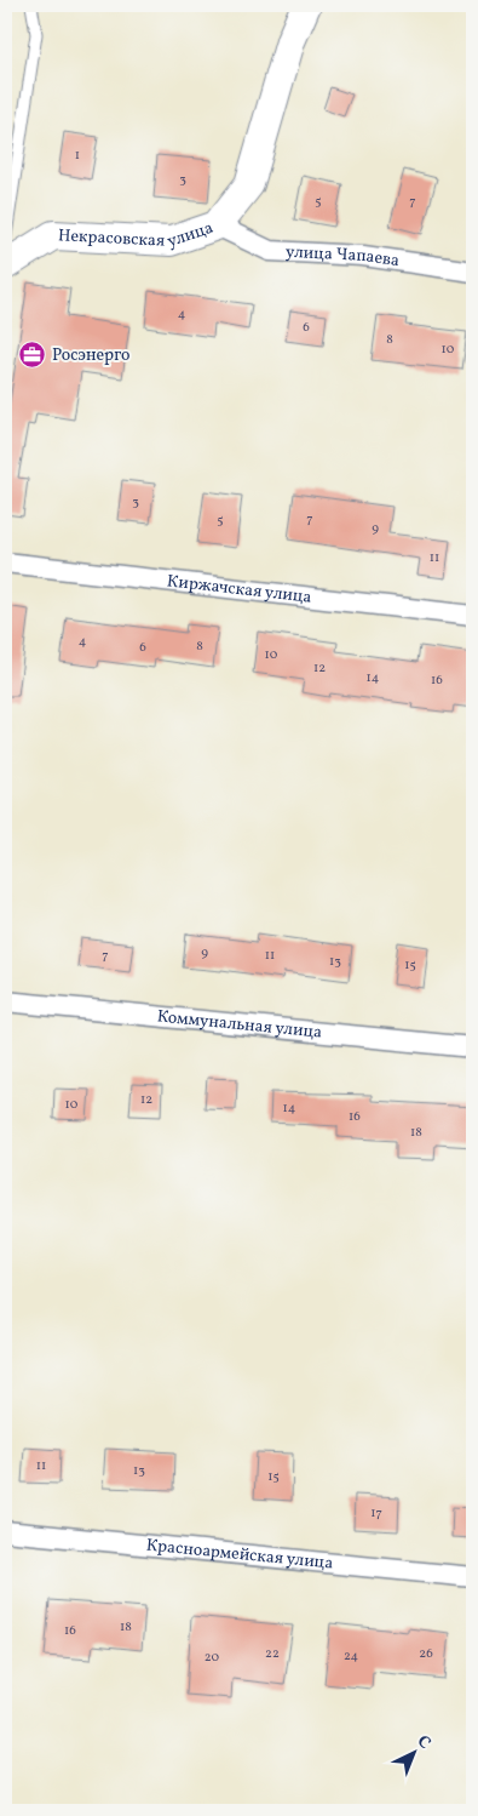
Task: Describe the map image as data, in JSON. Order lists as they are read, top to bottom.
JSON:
{
  "streets": {
    "street": [
      "Некрасовская улица",
      "улица Чапаева",
      "Киржачская улица",
      "Коммунальная улица",
      "Красноармейская улица"
    ]
  },
  "crossings": [
    ["Некрасовская улица", "улица Чапаева"]
  ],
  "places": {
    "office": ["Росэнерго"]
  },
  "house_numbers": [
    "1",
    "3",
    "5",
    "7",
    "4",
    "6",
    "8",
    "10",
    "3",
    "7",
    "5",
    "9",
    "11",
    "4",
    "8",
    "6",
    "10",
    "12",
    "14",
    "16",
    "9",
    "7",
    "11",
    "13",
    "15",
    "12",
    "10",
    "14",
    "16",
    "18",
    "11",
    "13",
    "15",
    "17",
    "18",
    "16",
    "22",
    "26",
    "24",
    "20"
  ],
  "north": "top right"
}
